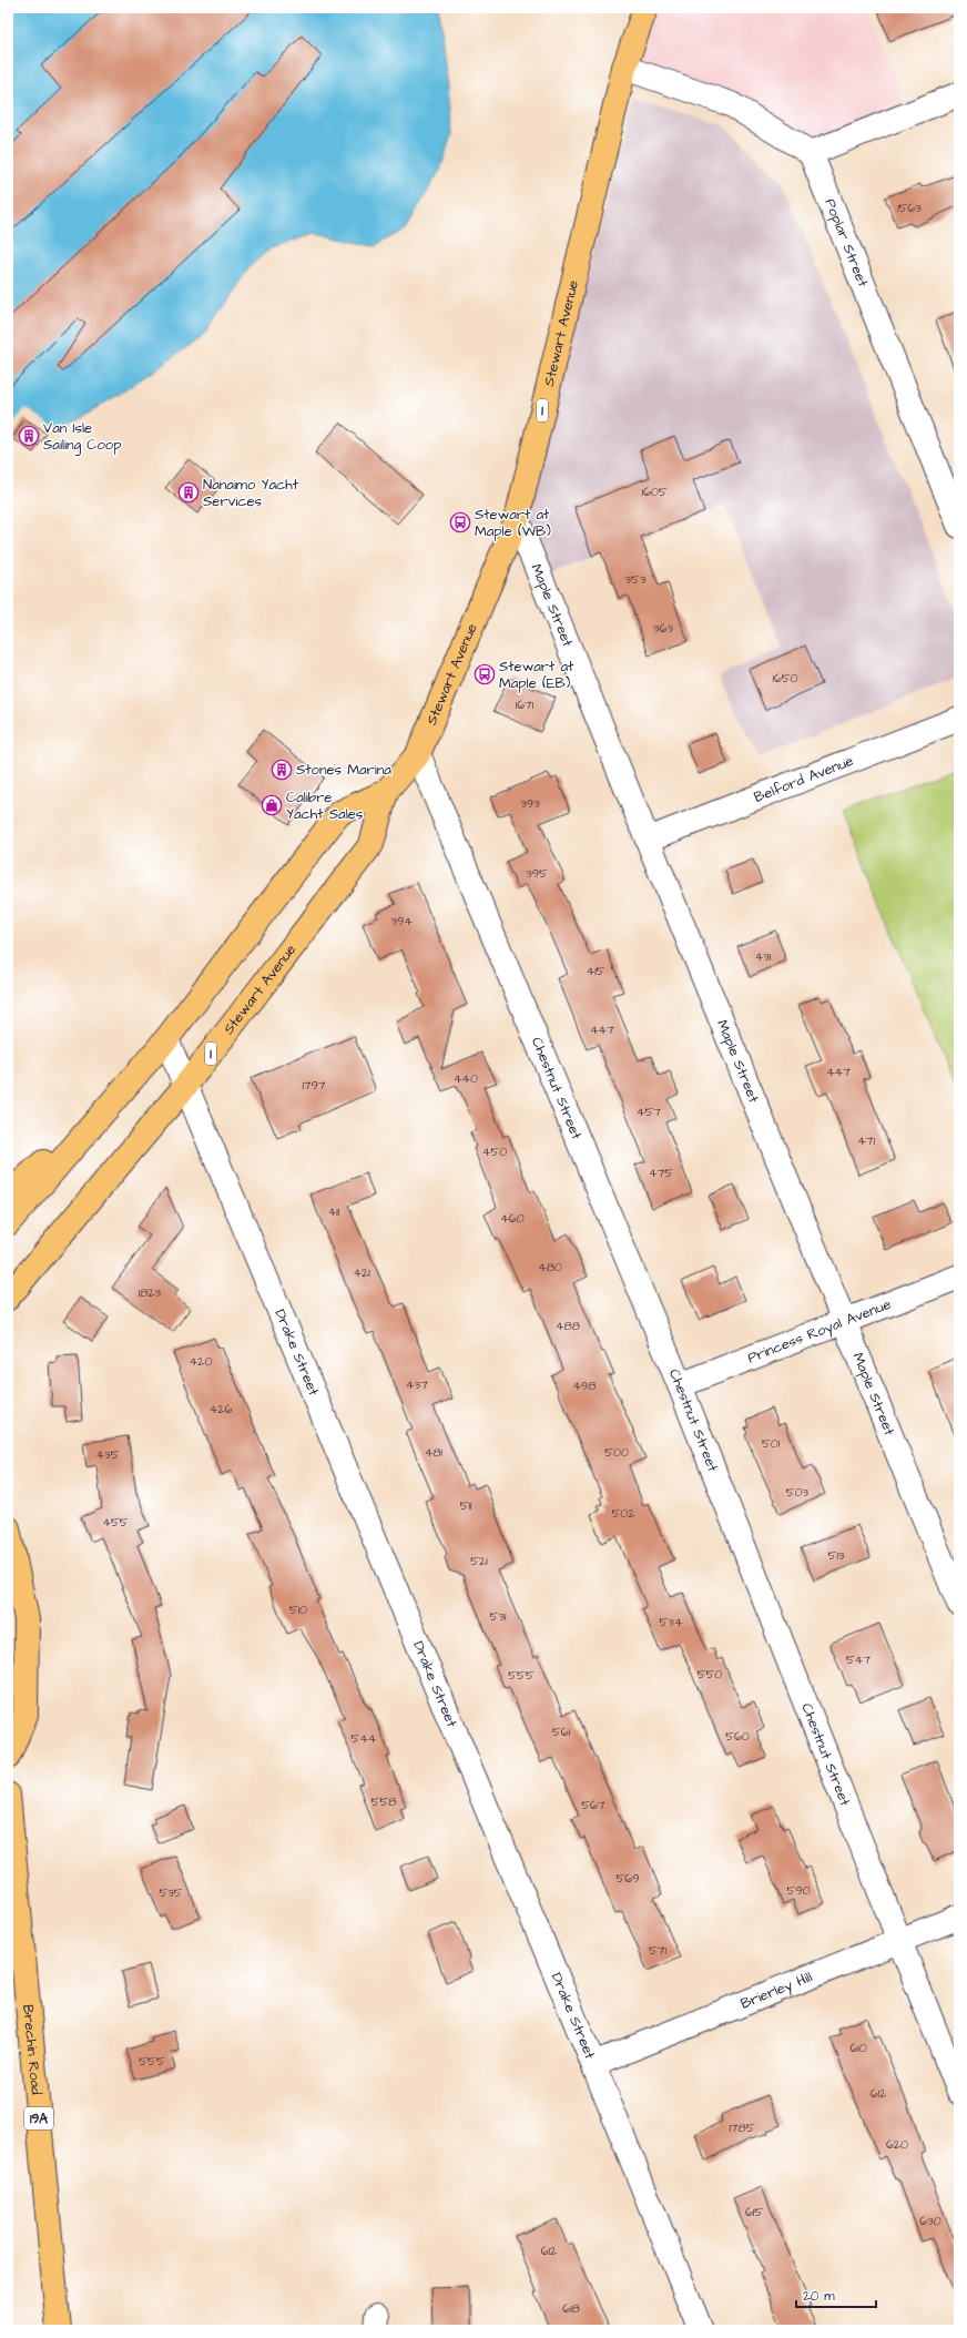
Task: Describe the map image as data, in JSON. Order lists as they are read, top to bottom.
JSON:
{
  "streets": {
    "main road": [
      "Stewart Avenue",
      "1",
      "Brechin Road",
      "19A"
    ],
    "street": [
      "Poplar Street",
      "Maple Street",
      "Belford Avenue",
      "Chestnut Street",
      "Princess Royal Avenue",
      "Drake Street",
      "Brierley Hill"
    ]
  },
  "crossings": [
    ["Stewart Avenue", "Maple Street"],
    ["Stewart Avenue", "Chestnut Street"],
    ["Stewart Avenue", "Drake Street"],
    ["Maple Street", "Belford Avenue"],
    ["Maple Street", "Princess Royal Avenue"],
    ["Chestnut Street", "Princess Royal Avenue"],
    ["Chestnut Street", "Brierley Hill"],
    ["Drake Street", "Brierley Hill"]
  ],
  "places": {
    "building": ["Van Isle Sailing Coop", "Nanaimo Yacht Services", "Stones Marina"],
    "bus stop": ["Stewart at Maple (WB)", "Stewart at Maple (EB)"],
    "shop": ["Calibre Yacht Sales"]
  },
  "house_numbers": [
    "1563",
    "1605",
    "353",
    "363",
    "1650",
    "1671",
    "393",
    "395",
    "394",
    "431",
    "415",
    "447",
    "447",
    "440",
    "1797",
    "457",
    "471",
    "450",
    "475",
    "411",
    "460",
    "480",
    "421",
    "1823",
    "488",
    "420",
    "437",
    "498",
    "426",
    "501",
    "481",
    "500",
    "435",
    "503",
    "511",
    "502",
    "455",
    "513",
    "521",
    "510",
    "531",
    "534",
    "547",
    "550",
    "555",
    "561",
    "560",
    "544",
    "558",
    "567",
    "569",
    "590",
    "535",
    "571",
    "610",
    "555",
    "612",
    "1785",
    "620",
    "615",
    "630",
    "612",
    "618"
  ],
  "scale_bar": "20 m"
}
